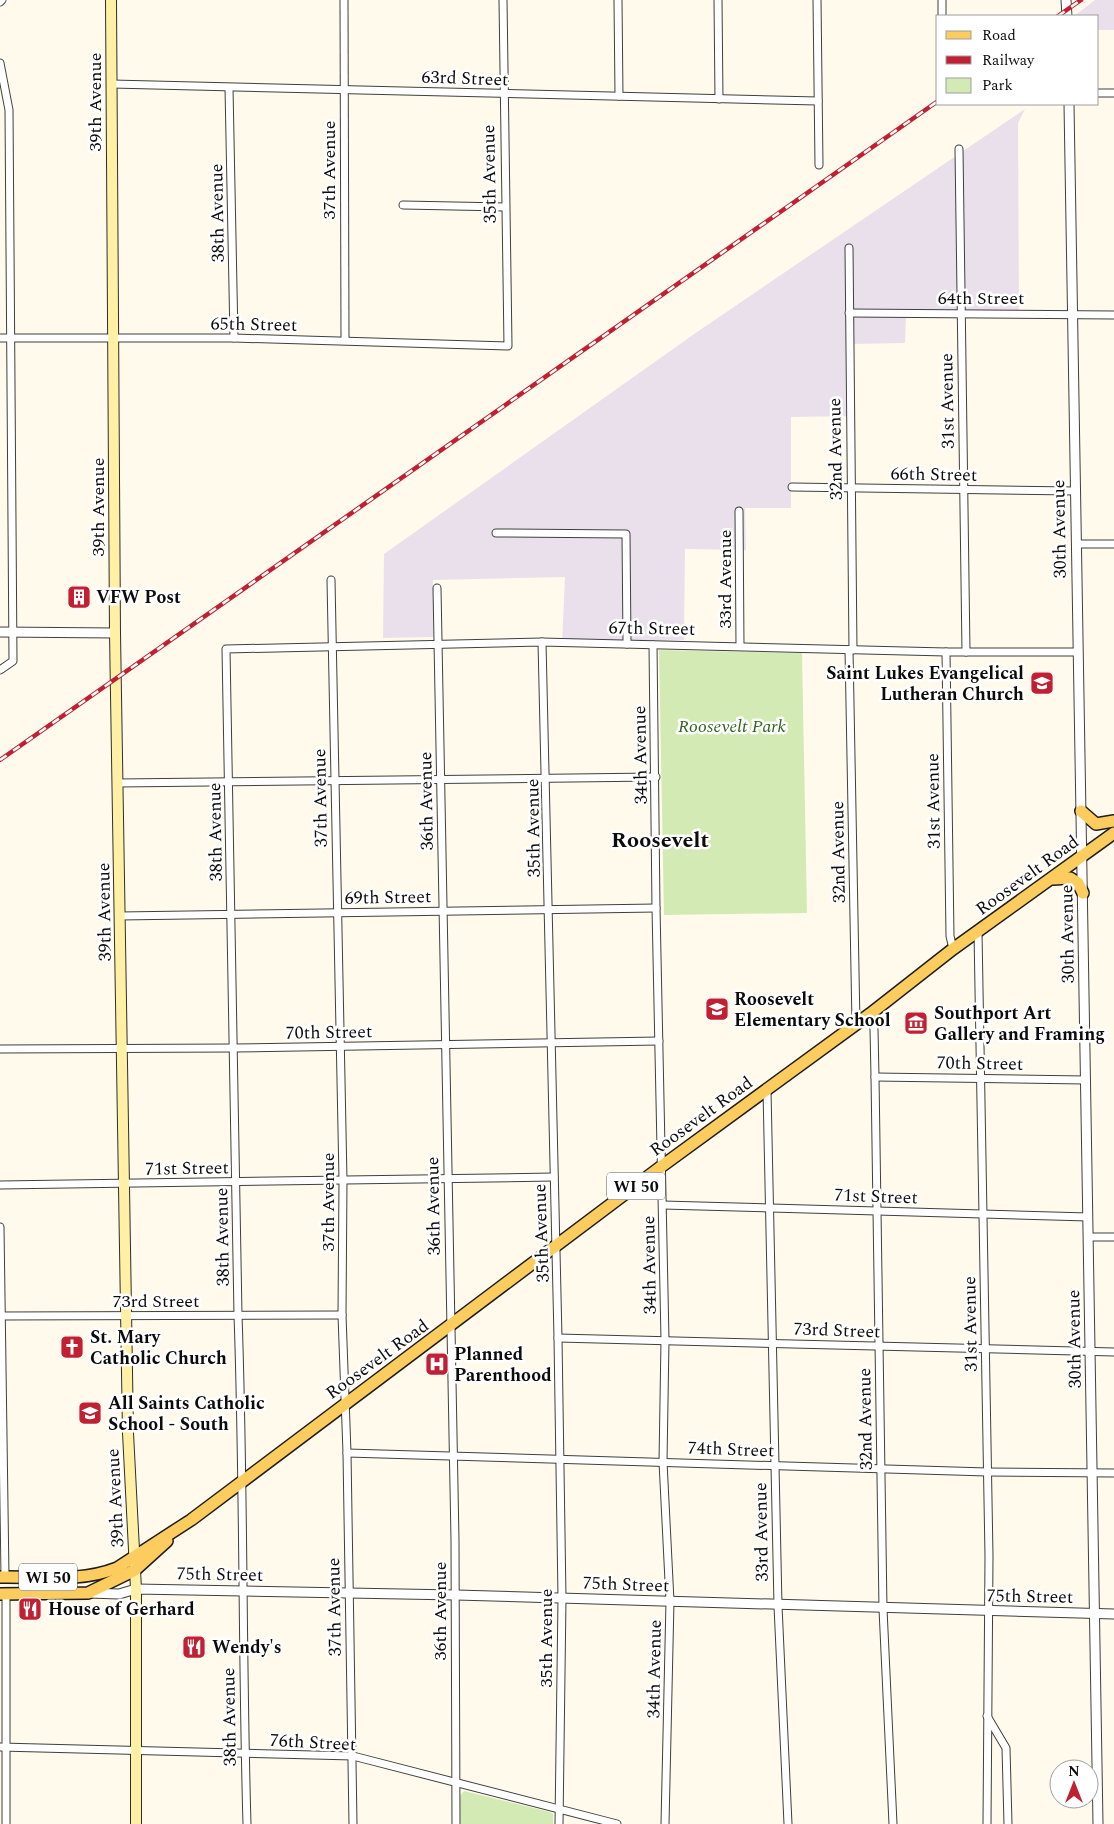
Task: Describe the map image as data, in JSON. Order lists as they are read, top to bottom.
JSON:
{
  "streets": {
    "main road": ["39th Avenue", "Roosevelt Road", "WI 50"],
    "street": [
      "63rd Street",
      "37th Avenue",
      "35th Avenue",
      "38th Avenue",
      "64th Street",
      "65th Street",
      "31st Avenue",
      "32nd Avenue",
      "66th Street",
      "30th Avenue",
      "33rd Avenue",
      "67th Street",
      "34th Avenue",
      "36th Avenue",
      "69th Street",
      "70th Street",
      "71st Street",
      "73rd Street",
      "74th Street",
      "75th Street",
      "76th Street"
    ]
  },
  "crossings": [
    ["63rd Street", "39th Avenue"],
    ["63rd Street", "37th Avenue"],
    ["63rd Street", "35th Avenue"],
    ["63rd Street", "38th Avenue"],
    ["39th Avenue", "65th Street"],
    ["39th Avenue", "69th Street"],
    ["39th Avenue", "70th Street"],
    ["39th Avenue", "71st Street"],
    ["39th Avenue", "WI 50"],
    ["39th Avenue", "73rd Street"],
    ["39th Avenue", "75th Street"],
    ["39th Avenue", "76th Street"],
    ["37th Avenue", "65th Street"],
    ["37th Avenue", "67th Street"],
    ["37th Avenue", "Roosevelt Road"],
    ["37th Avenue", "69th Street"],
    ["37th Avenue", "70th Street"],
    ["37th Avenue", "71st Street"],
    ["37th Avenue", "73rd Street"],
    ["37th Avenue", "74th Street"],
    ["37th Avenue", "75th Street"],
    ["37th Avenue", "76th Street"],
    ["35th Avenue", "65th Street"],
    ["35th Avenue", "67th Street"],
    ["35th Avenue", "Roosevelt Road"],
    ["35th Avenue", "69th Street"],
    ["35th Avenue", "70th Street"],
    ["35th Avenue", "71st Street"],
    ["35th Avenue", "73rd Street"],
    ["35th Avenue", "74th Street"],
    ["35th Avenue", "75th Street"],
    ["35th Avenue", "76th Street"],
    ["38th Avenue", "65th Street"],
    ["38th Avenue", "67th Street"],
    ["38th Avenue", "Roosevelt Road"],
    ["38th Avenue", "69th Street"],
    ["38th Avenue", "70th Street"],
    ["38th Avenue", "71st Street"],
    ["38th Avenue", "73rd Street"],
    ["38th Avenue", "75th Street"],
    ["38th Avenue", "76th Street"],
    ["64th Street", "31st Avenue"],
    ["64th Street", "32nd Avenue"],
    ["64th Street", "30th Avenue"],
    ["31st Avenue", "66th Street"],
    ["31st Avenue", "67th Street"],
    ["31st Avenue", "Roosevelt Road"],
    ["31st Avenue", "70th Street"],
    ["31st Avenue", "71st Street"],
    ["31st Avenue", "73rd Street"],
    ["31st Avenue", "74th Street"],
    ["31st Avenue", "75th Street"],
    ["32nd Avenue", "66th Street"],
    ["32nd Avenue", "67th Street"],
    ["32nd Avenue", "Roosevelt Road"],
    ["32nd Avenue", "70th Street"],
    ["32nd Avenue", "71st Street"],
    ["32nd Avenue", "73rd Street"],
    ["32nd Avenue", "74th Street"],
    ["32nd Avenue", "75th Street"],
    ["66th Street", "30th Avenue"],
    ["30th Avenue", "67th Street"],
    ["30th Avenue", "Roosevelt Road"],
    ["30th Avenue", "70th Street"],
    ["30th Avenue", "71st Street"],
    ["30th Avenue", "73rd Street"],
    ["30th Avenue", "74th Street"],
    ["30th Avenue", "75th Street"],
    ["33rd Avenue", "67th Street"],
    ["33rd Avenue", "Roosevelt Road"],
    ["33rd Avenue", "71st Street"],
    ["33rd Avenue", "73rd Street"],
    ["33rd Avenue", "74th Street"],
    ["33rd Avenue", "75th Street"],
    ["67th Street", "34th Avenue"],
    ["67th Street", "36th Avenue"],
    ["34th Avenue", "Roosevelt Road"],
    ["34th Avenue", "69th Street"],
    ["34th Avenue", "70th Street"],
    ["34th Avenue", "71st Street"],
    ["34th Avenue", "73rd Street"],
    ["34th Avenue", "74th Street"],
    ["34th Avenue", "75th Street"],
    ["36th Avenue", "Roosevelt Road"],
    ["36th Avenue", "69th Street"],
    ["36th Avenue", "70th Street"],
    ["36th Avenue", "71st Street"],
    ["36th Avenue", "74th Street"],
    ["36th Avenue", "75th Street"],
    ["36th Avenue", "76th Street"],
    ["Roosevelt Road", "WI 50"],
    ["WI 50", "75th Street"]
  ],
  "districts": ["Roosevelt"],
  "parks": ["Roosevelt Park"],
  "places": {
    "building": ["VFW Post"],
    "school or university": ["Saint Lukes Evangelical Lutheran Church", "Roosevelt Elementary School", "All Saints Catholic School - South"],
    "museum": ["Southport Art Gallery and Framing"],
    "church": ["St. Mary Catholic Church"],
    "hospital": ["Planned Parenthood"],
    "restaurant": ["House of Gerhard", "Wendy's"]
  },
  "legend": ["Road", "Railway", "Park"],
  "north": "top"
}
